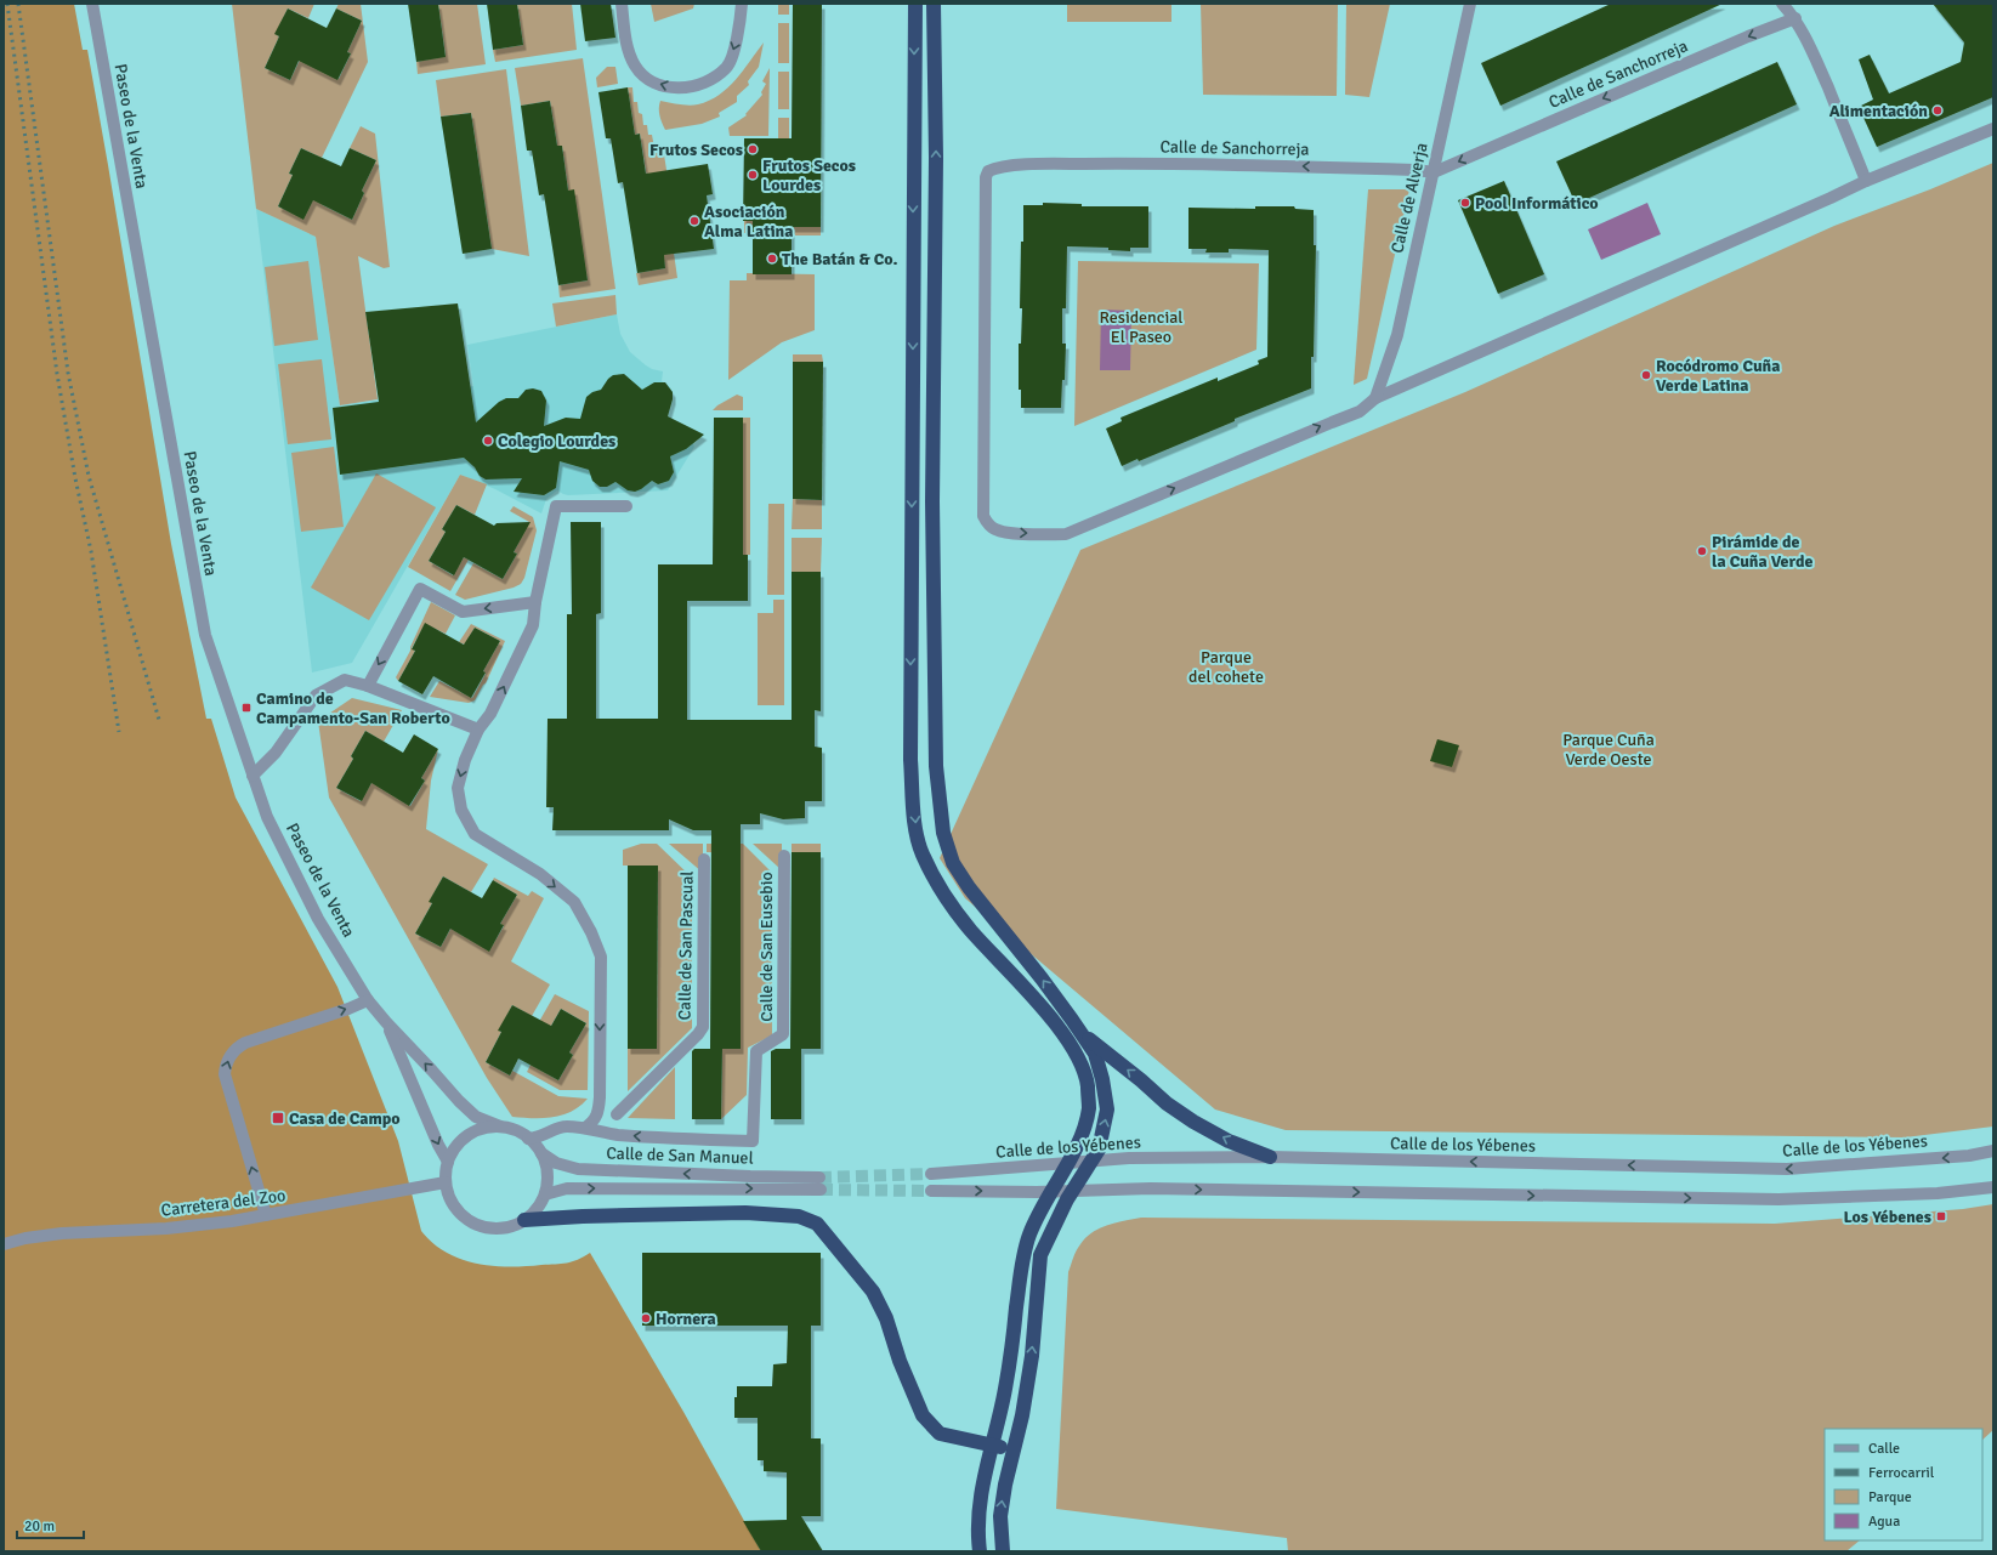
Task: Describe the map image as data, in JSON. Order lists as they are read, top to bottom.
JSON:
{
  "streets": {
    "street": [
      "Calle de Sanchorreja",
      "Paseo de la Venta",
      "Calle de Alverja",
      "Calle de San Pascual",
      "Calle de San Eusebio",
      "Calle de los Yébenes",
      "Calle de San Manuel",
      "Carretera del Zoo"
    ]
  },
  "crossings": [
    ["Calle de Sanchorreja", "Calle de Alverja"],
    ["Calle de San Manuel", "Carretera del Zoo"]
  ],
  "parks": ["Residencial El Paseo", "Parque del cohete", "Parque Cuña Verde Oeste"],
  "places": {
    "other": [
      "Alimentación",
      "Frutos Secos",
      "Frutos Secos Lourdes",
      "Pool Informático",
      "Asociación Alma Latina",
      "The Batán & Co.",
      "Rocódromo Cuña Verde Latina",
      "Colegio Lourdes",
      "Pirámide de la Cuña Verde",
      "Hornera"
    ],
    "transit": ["Camino de Campamento-San Roberto", "Casa de Campo", "Los Yébenes"]
  },
  "legend": [
    "Calle",
    "Ferrocarril",
    "Parque",
    "Agua"
  ],
  "scale_bar": "20 m"
}
